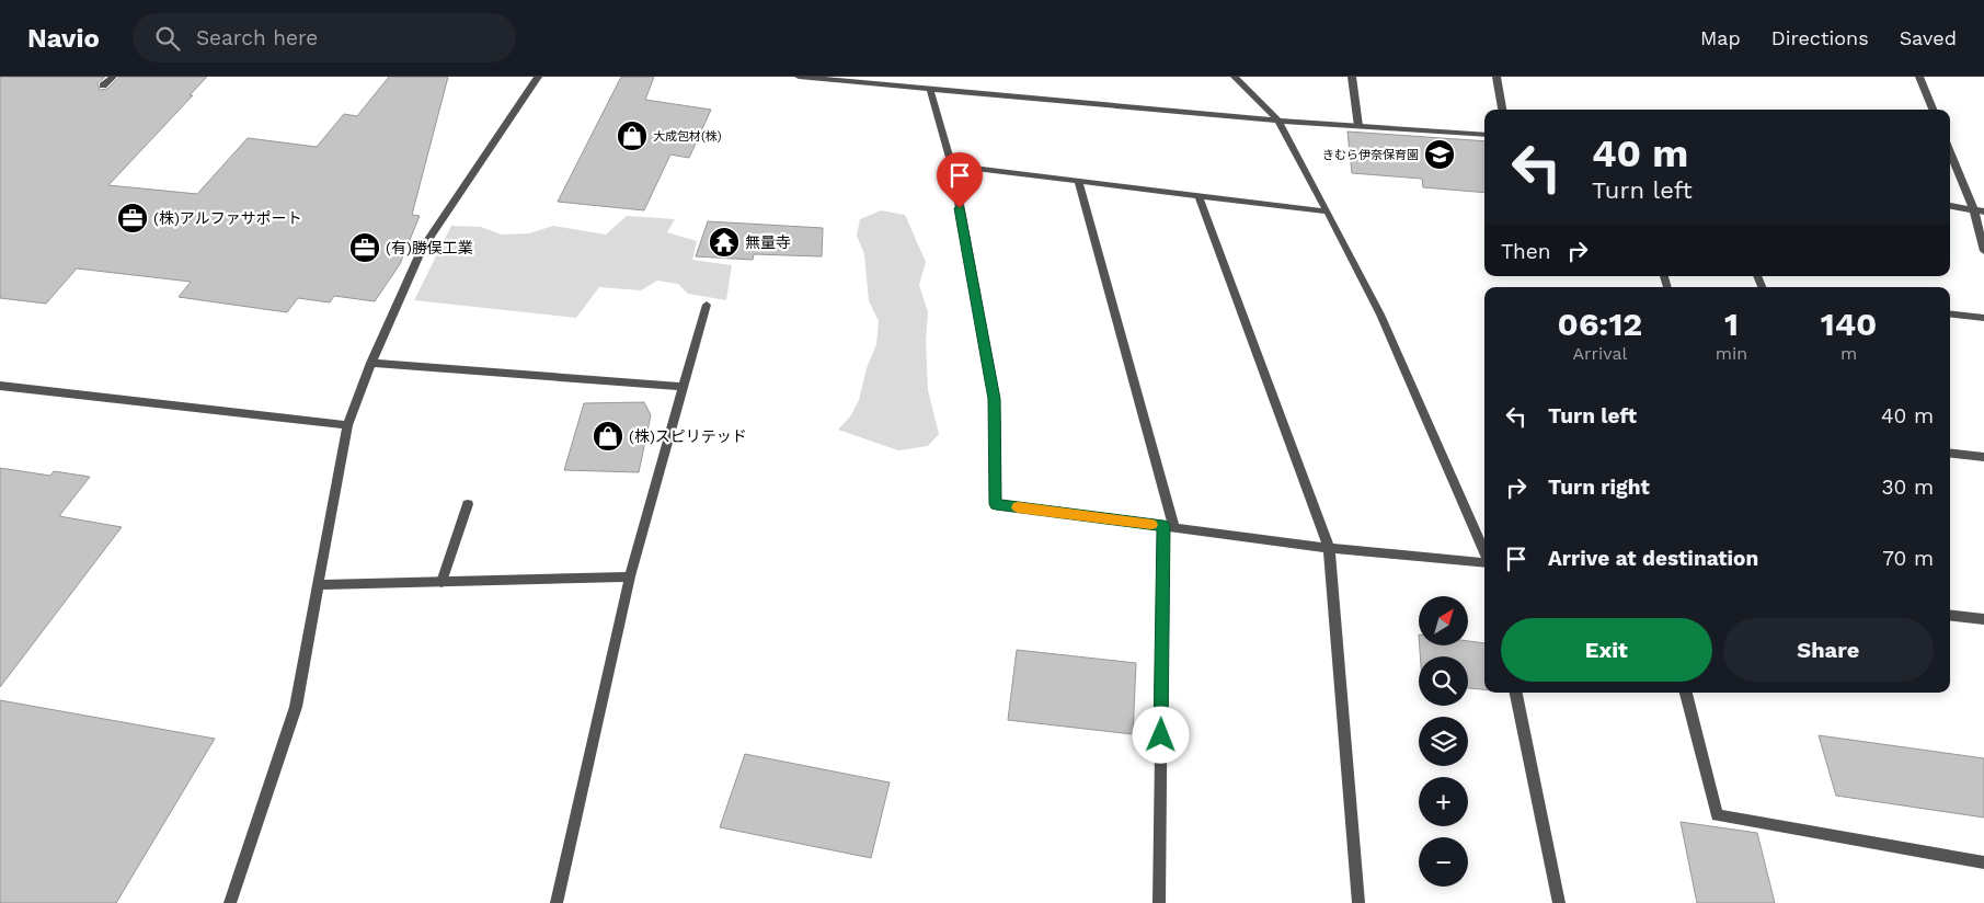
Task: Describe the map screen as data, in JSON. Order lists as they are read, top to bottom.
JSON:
{
  "places": {
    "shop": ["大成包材(株)", "(株)スピリテッド"],
    "school or university": ["きむら伊奈保育園"],
    "office": ["(株)アルファサポート", "(有)勝俣工業"],
    "temple": ["無量寺"]
  },
  "north": "top right",
  "page": {
    "header": "Navio",
    "search": "Search here",
    "nav": ["Map", "Directions", "Saved"],
    "turn": ["40 m", "Turn left"],
    "then": "Then",
    "eta": [
      "06:12",
      "Arrival",
      "1",
      "min",
      "140",
      "m"
    ],
    "list": [
      {
        "name": "Turn left",
        "value": "40 m"
      },
      {
        "name": "Turn right",
        "value": "30 m"
      },
      {
        "name": "Arrive at destination",
        "value": "70 m"
      }
    ],
    "map_buttons": ["+", "−"],
    "buttons": ["Exit", "Share"]
  }
}
